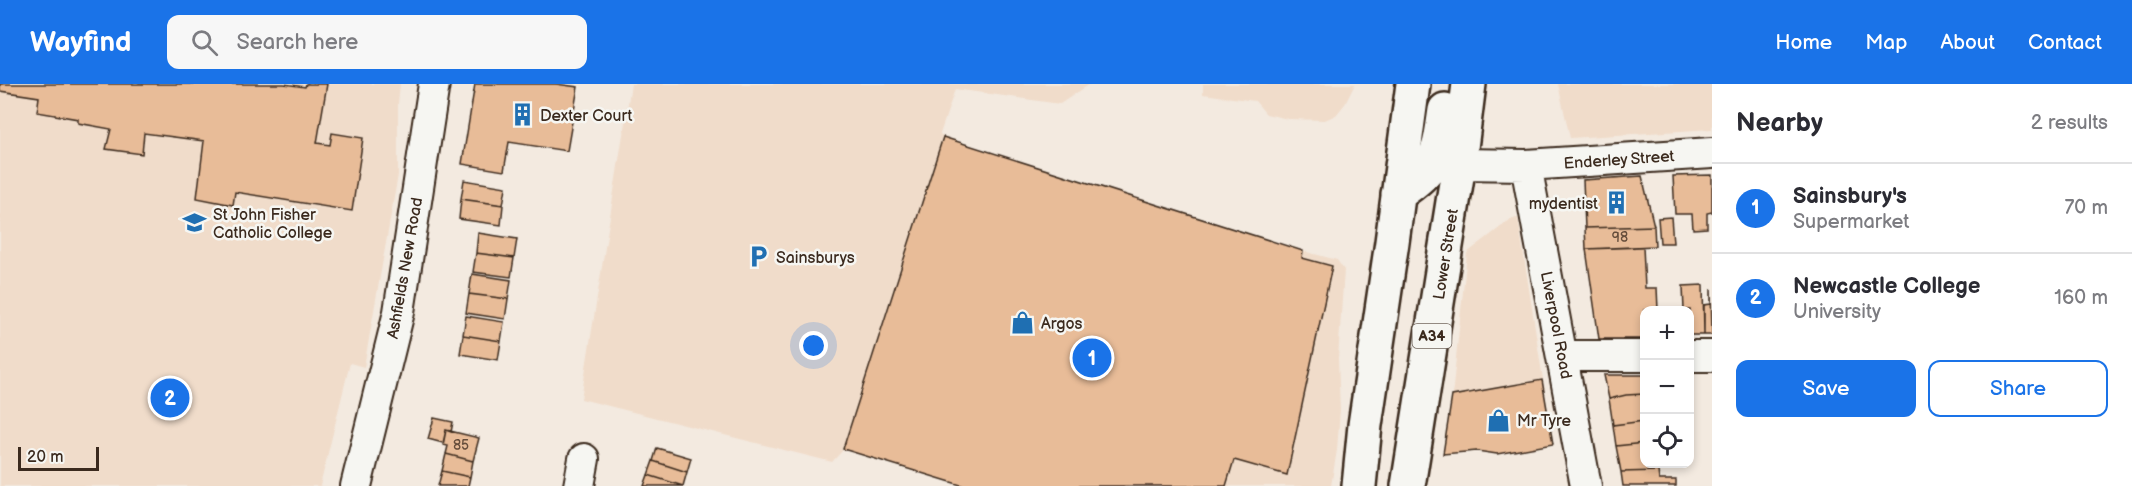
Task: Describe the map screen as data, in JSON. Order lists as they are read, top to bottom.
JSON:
{
  "streets": {
    "highway": ["Lower Street", "A34"],
    "street": ["Enderley Street", "Ashfields New Road", "Liverpool Road"]
  },
  "crossings": [
    ["Enderley Street", "Lower Street"],
    ["Enderley Street", "Liverpool Road"],
    ["Enderley Street", "A34"],
    ["Lower Street", "A34"]
  ],
  "places": {
    "building": ["Dexter Court", "mydentist"],
    "school or university": ["St John Fisher Catholic College"],
    "parking": ["Sainsburys"],
    "shop": ["Argos", "Mr Tyre"]
  },
  "house_numbers": ["98", "85"],
  "scale_bar": "20 m",
  "page": {
    "header": "Wayfind",
    "search": "Search here",
    "nav": [
      "Home",
      "Map",
      "About",
      "Contact"
    ],
    "heading": ["Nearby", "2 results"],
    "list": [
      {
        "mark": "1",
        "name": "Sainsbury's",
        "note": "Supermarket",
        "value": "70 m"
      },
      {
        "mark": "2",
        "name": "Newcastle College",
        "note": "University",
        "value": "160 m"
      }
    ],
    "map_buttons": ["+", "−"],
    "pins": ["1", "2"],
    "buttons": ["Save", "Share"],
    "scale": "20 m"
  }
}
